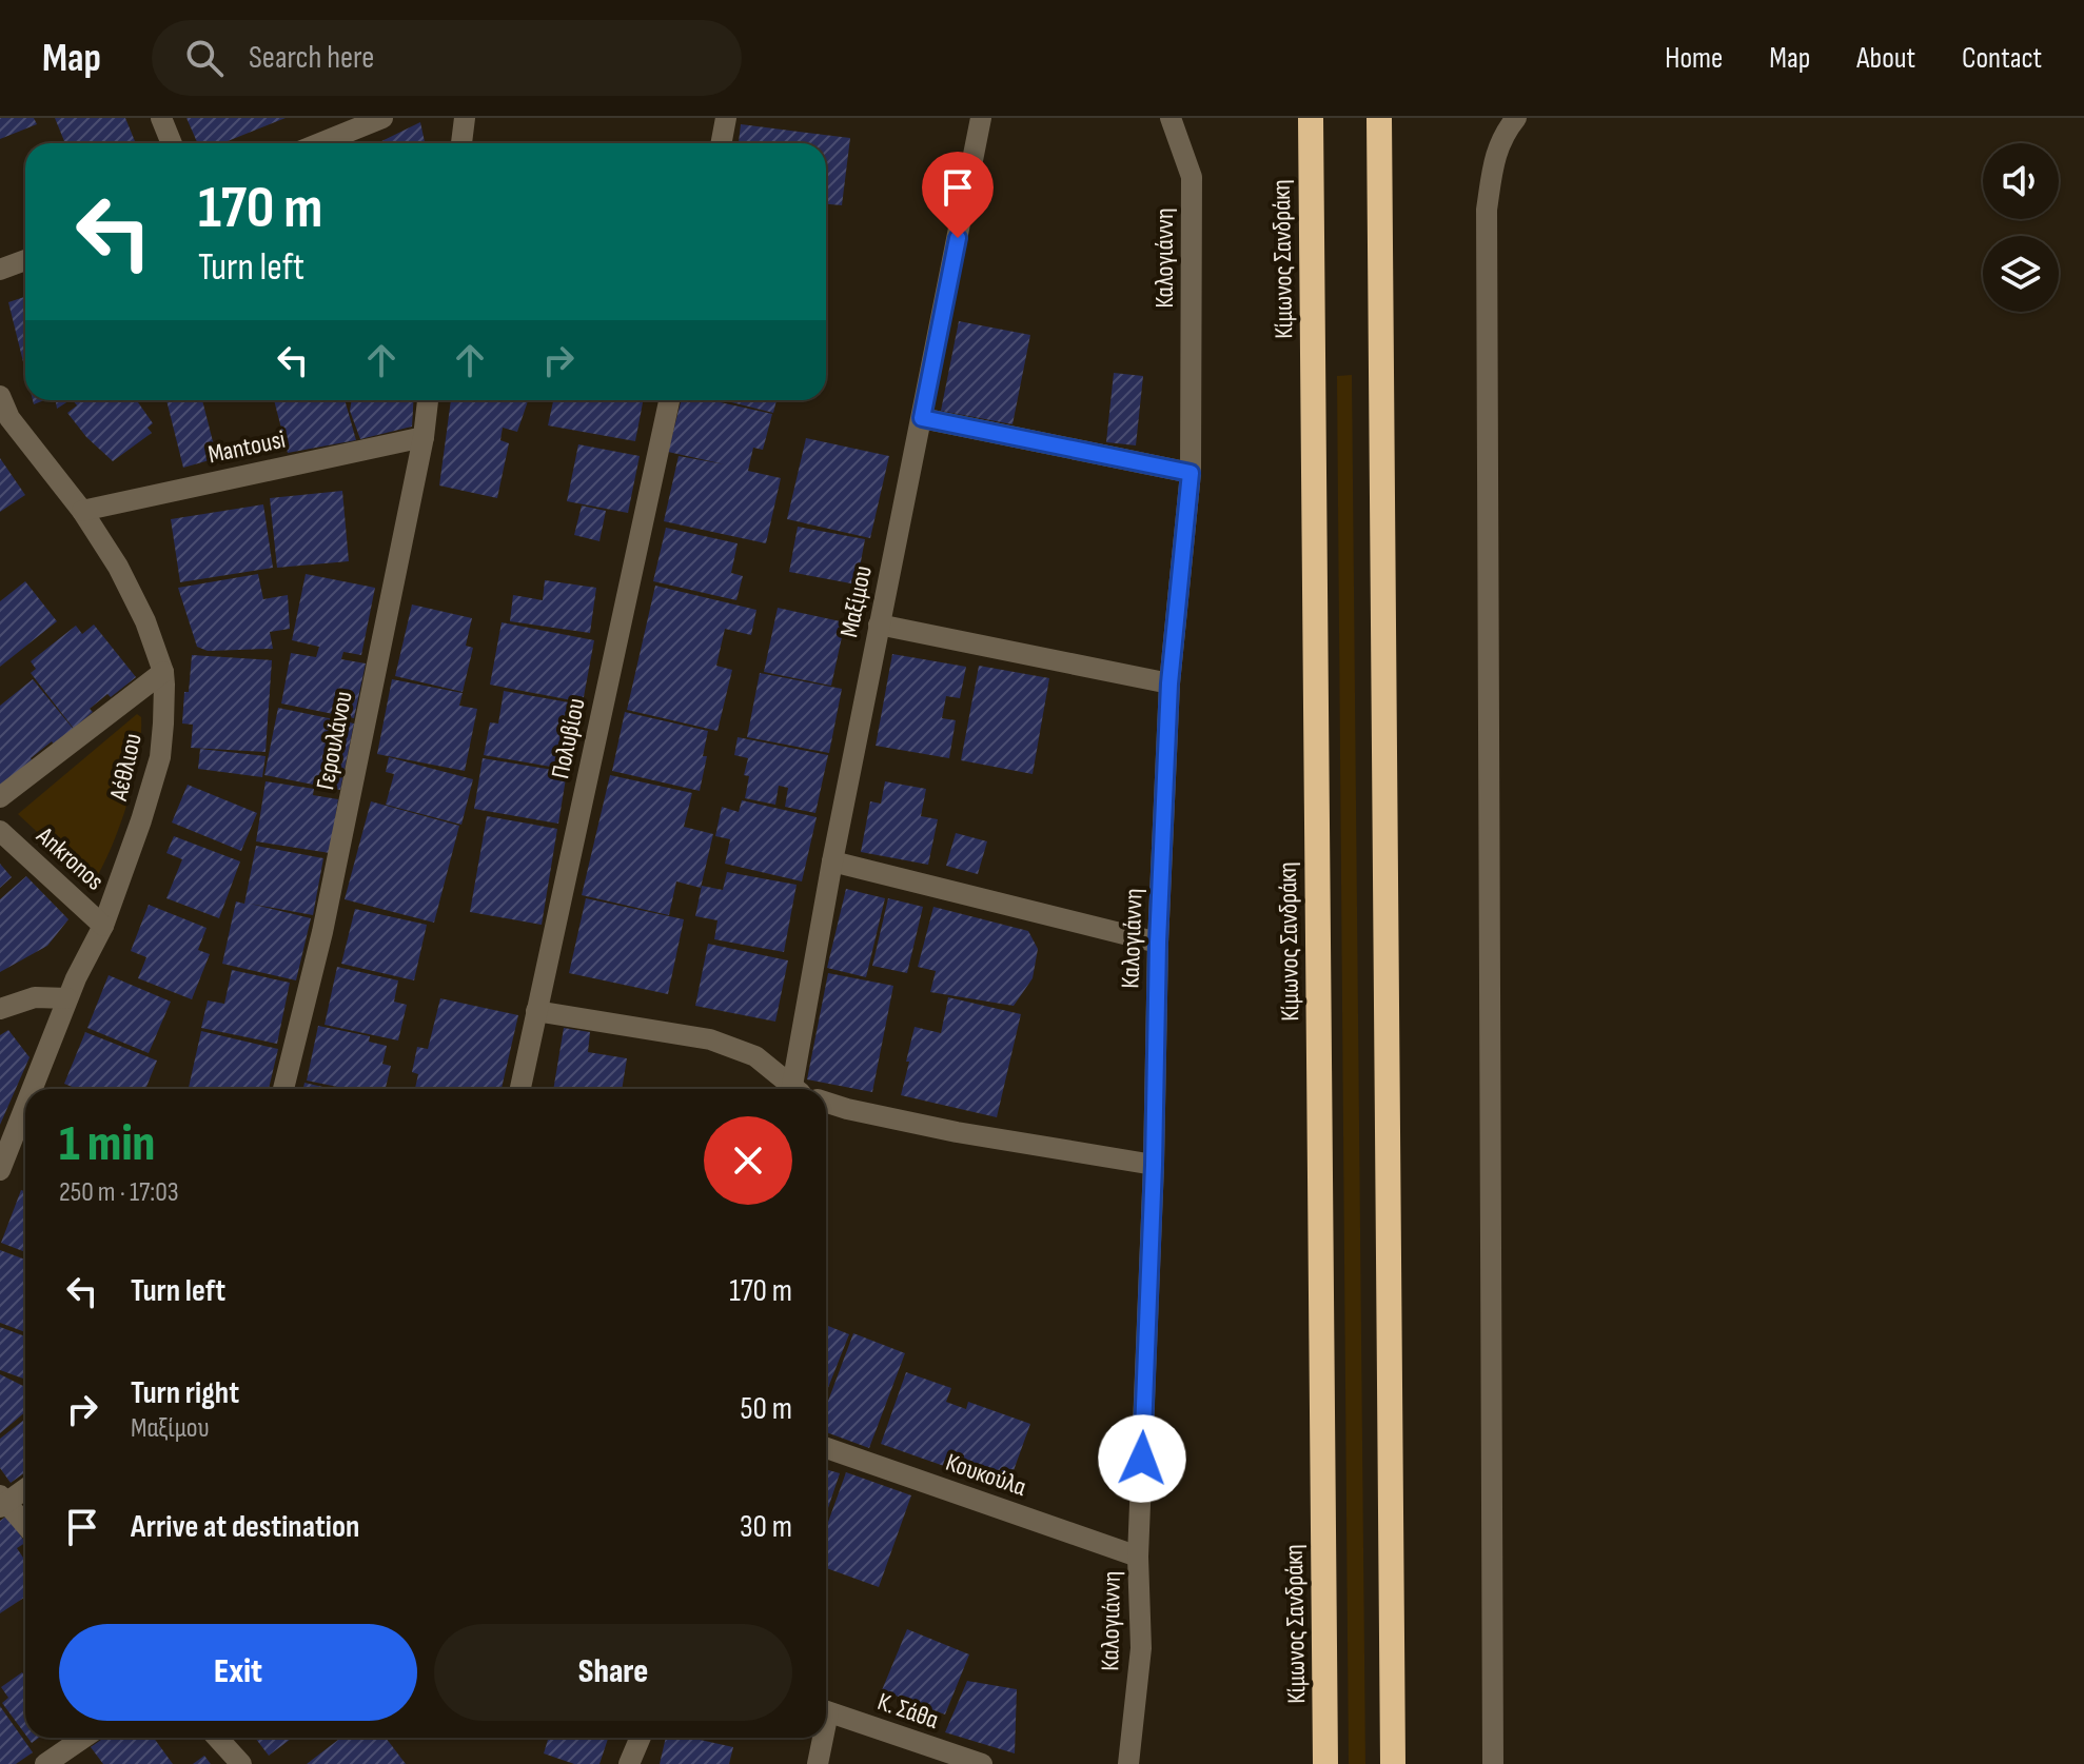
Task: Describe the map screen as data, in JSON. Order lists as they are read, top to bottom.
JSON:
{
  "streets": {
    "highway": ["Κίμωνος Σανδράκη"],
    "street": [
      "Καλογιάννη",
      "Mantousi",
      "Μαξίμου",
      "Πολυβίου",
      "Γερουλάνου",
      "Αέθλιου",
      "Ankronos",
      "Κουκούλα",
      "Κ. Σάθα"
    ]
  },
  "crossings": [
    ["Καλογιάννη", "Κουκούλα"],
    ["Mantousi", "Γερουλάνου"],
    ["Mantousi", "Αέθλιου"],
    ["Αέθλιου", "Ankronos"]
  ],
  "page": {
    "header": "Map",
    "search": "Search here",
    "nav": [
      "Home",
      "Map",
      "About",
      "Contact"
    ],
    "turn": ["170 m", "Turn left"],
    "heading": ["1 min", "250 m · 17:03"],
    "list": [
      {
        "name": "Turn left",
        "value": "170 m"
      },
      {
        "name": "Turn right",
        "note": "Μαξίμου",
        "value": "50 m"
      },
      {
        "name": "Arrive at destination",
        "value": "30 m"
      }
    ],
    "buttons": ["Exit", "Share"]
  }
}
